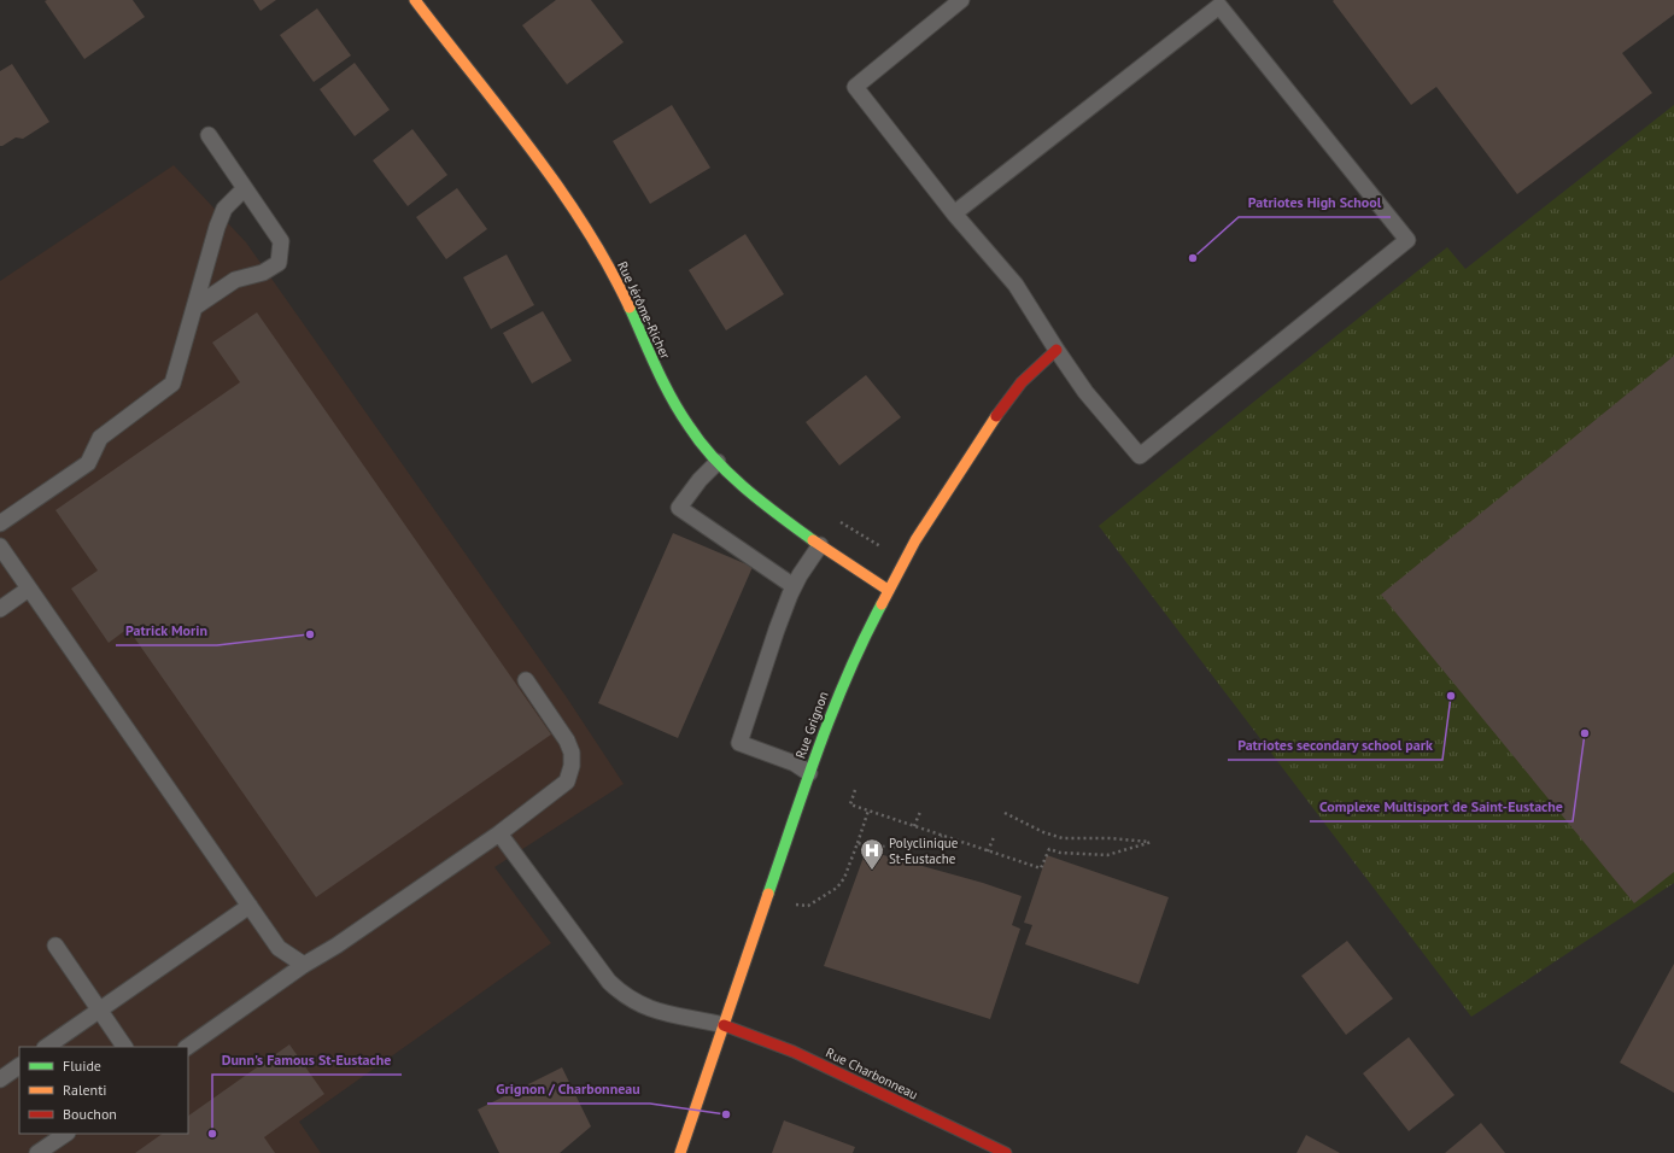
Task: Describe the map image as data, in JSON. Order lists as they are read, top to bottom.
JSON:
{
  "streets": {
    "street": ["Rue Jérôme-Richer", "Rue Grignon", "Rue Charbonneau"]
  },
  "crossings": [
    ["Rue Jérôme-Richer", "Rue Grignon"],
    ["Rue Grignon", "Rue Charbonneau"]
  ],
  "places": {
    "other": [
      "Patriotes High School",
      "Patrick Morin",
      "Patriotes secondary school park",
      "Complexe Multisport de Saint-Eustache",
      "Grignon / Charbonneau",
      "Dunn's Famous St-Eustache"
    ],
    "hospital": ["Polyclinique St-Eustache"]
  },
  "legend": ["Fluide", "Ralenti", "Bouchon"]
}
